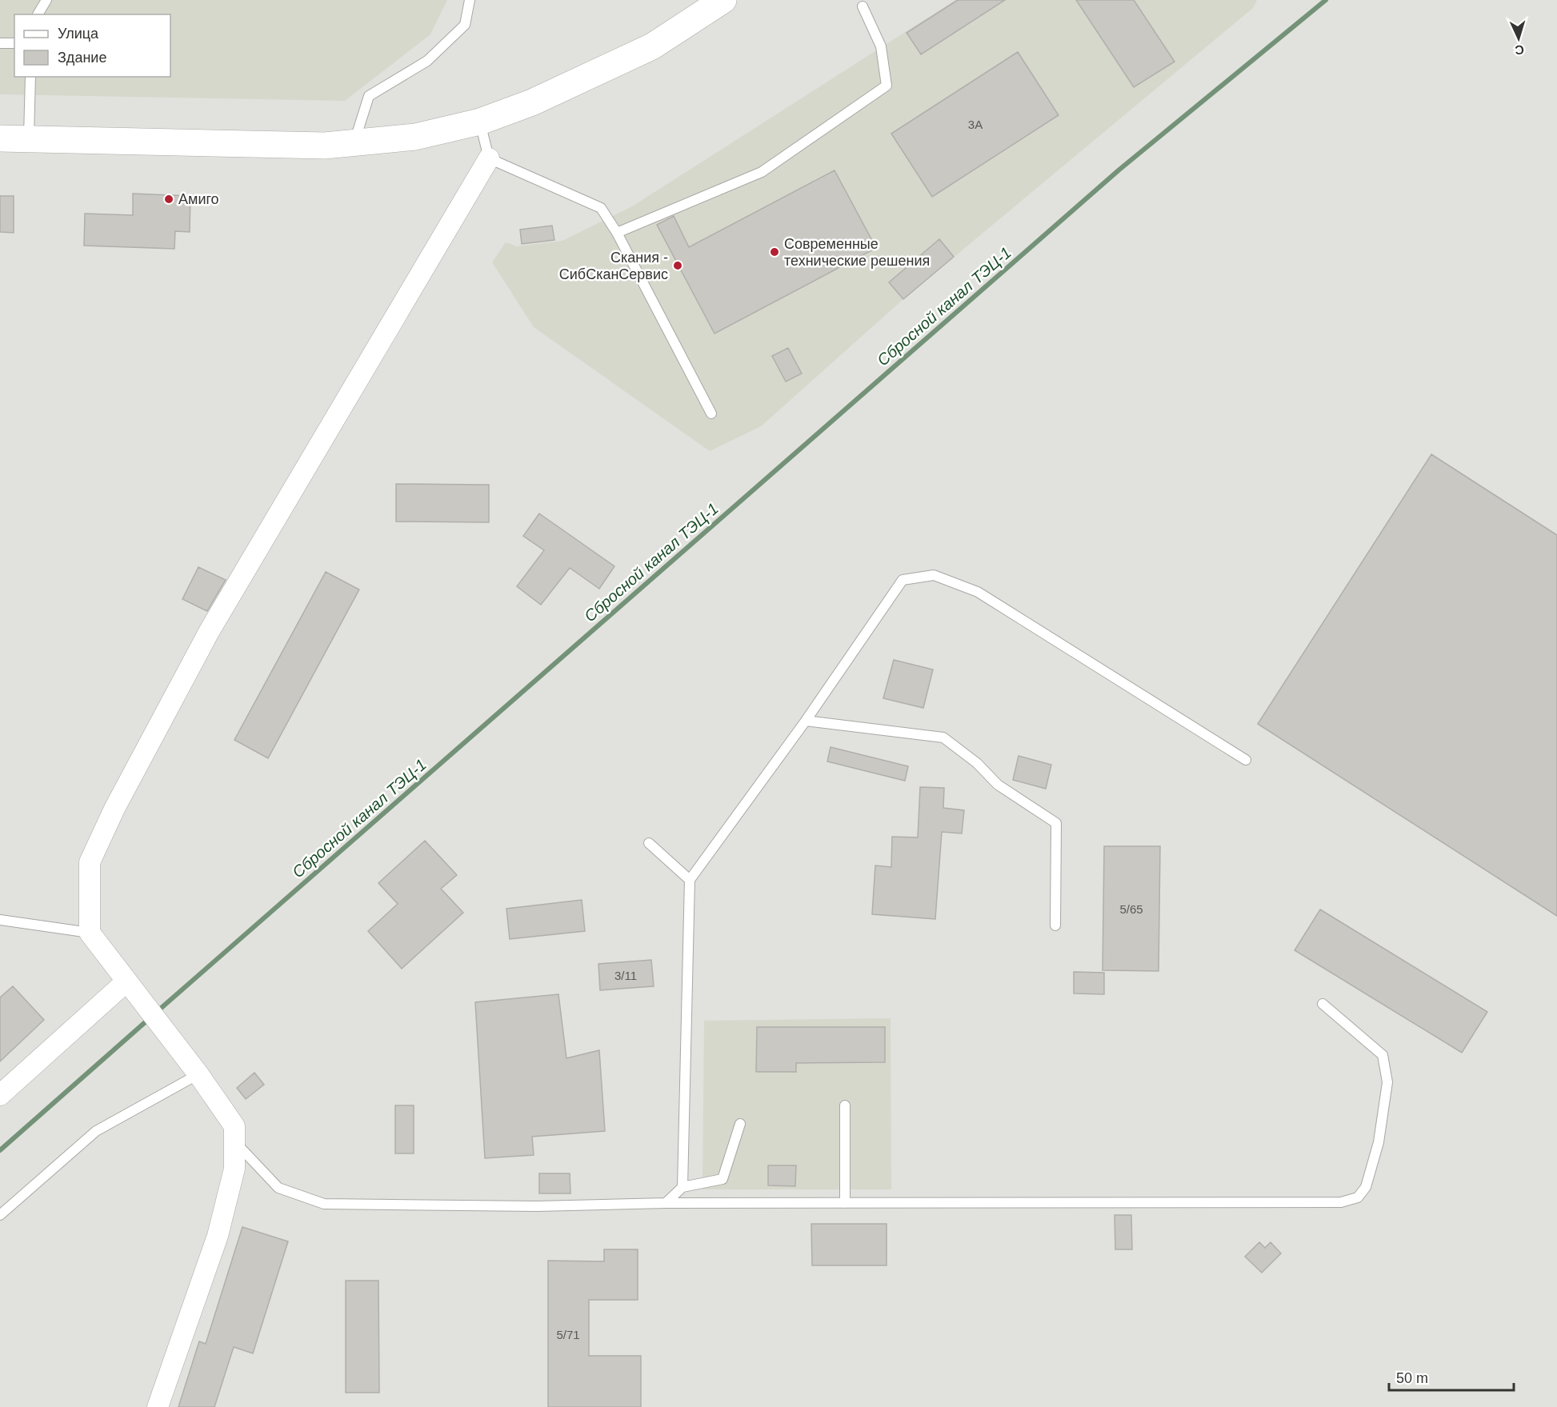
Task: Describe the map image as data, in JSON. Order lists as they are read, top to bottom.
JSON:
{
  "water": ["Сбросной канал ТЭЦ-1"],
  "places": ["Амиго", "Современные технические решения", "Скания - СибСканСервис"],
  "house_numbers": [
    "3А",
    "5/65",
    "3/11",
    "5/71"
  ],
  "legend": ["Улица", "Здание"],
  "scale_bar": "50 m",
  "north": "bottom"
}
